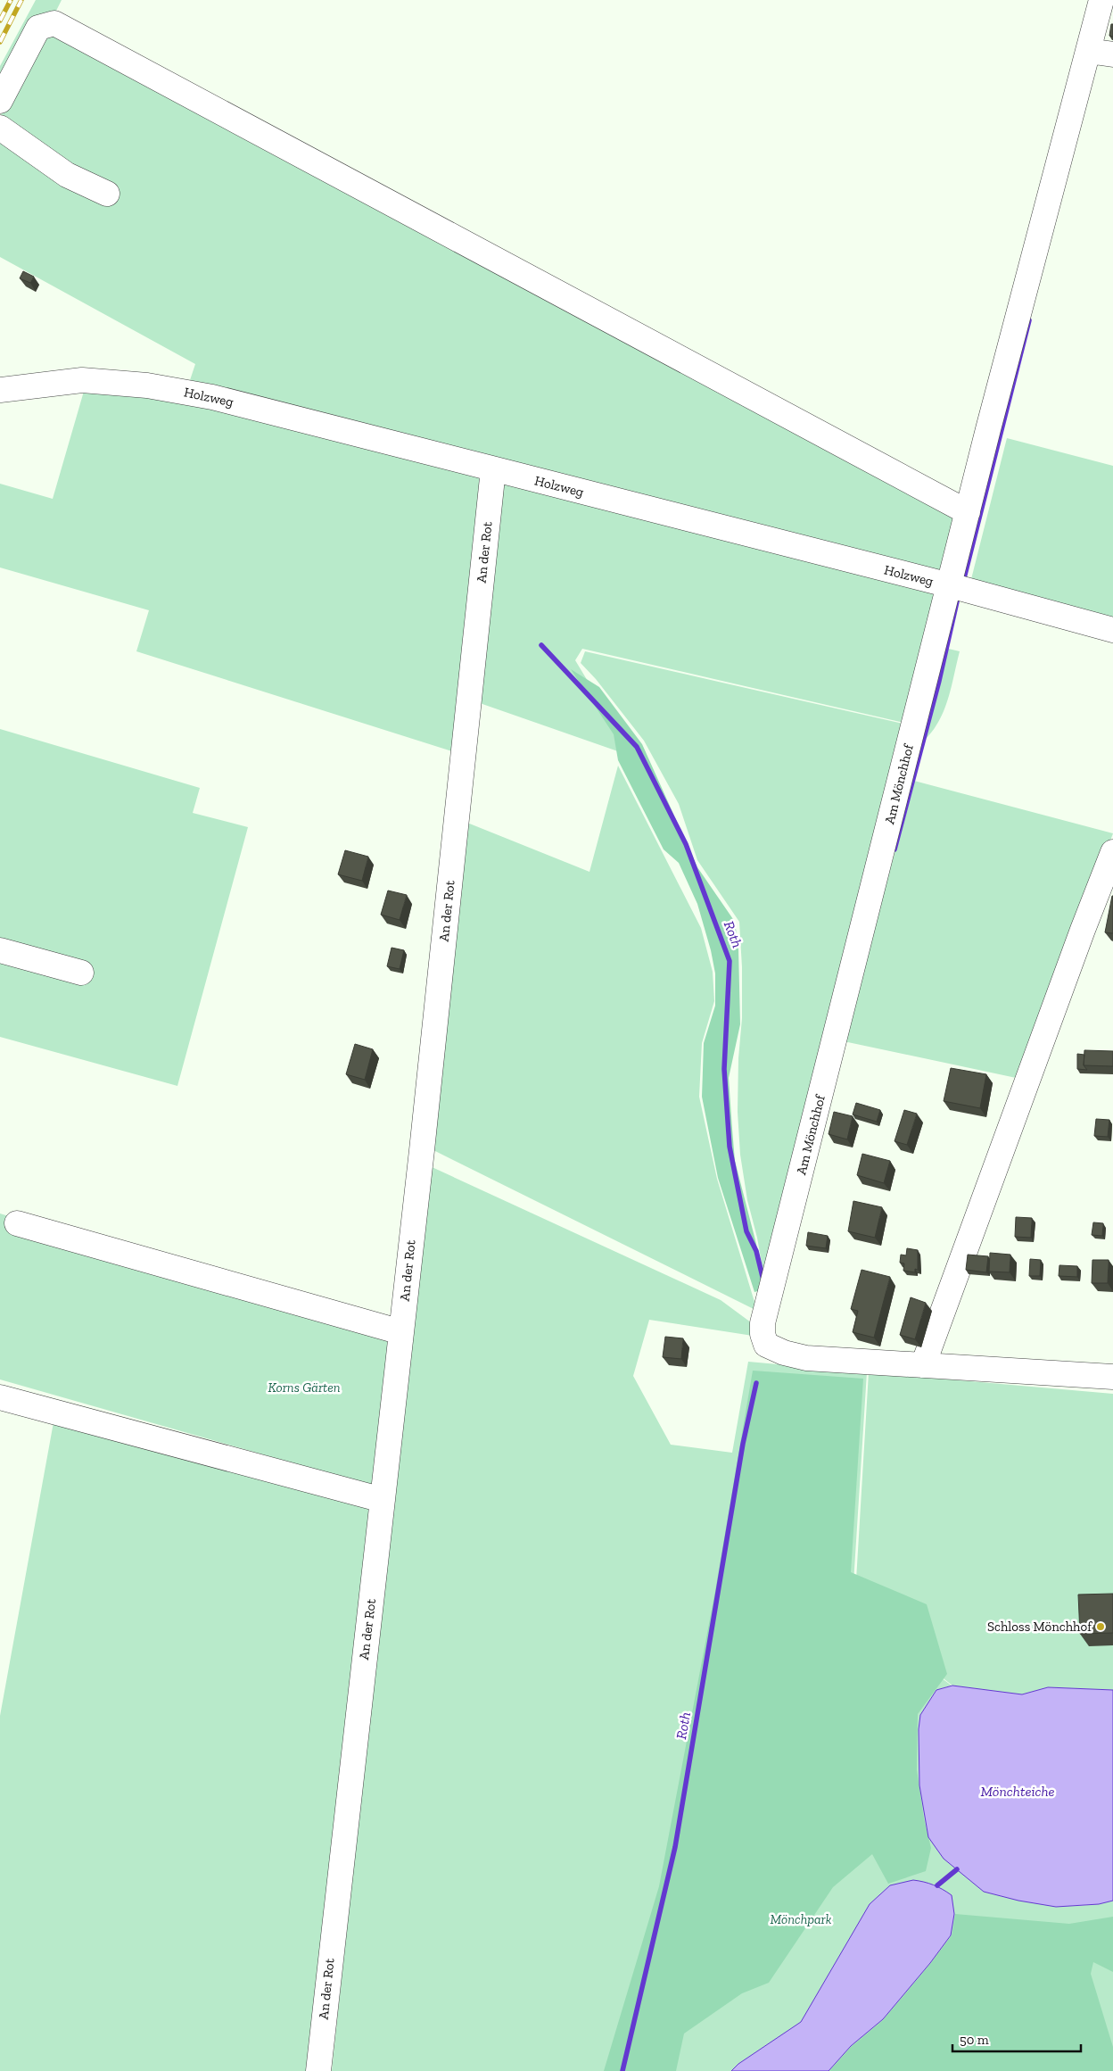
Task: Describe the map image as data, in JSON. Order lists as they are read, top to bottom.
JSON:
{
  "streets": {
    "street": ["Holzweg", "An der Rot", "Am Mönchhof"]
  },
  "crossings": [
    ["Holzweg", "An der Rot"],
    ["Holzweg", "Am Mönchhof"]
  ],
  "water": ["Roth", "Mönchteiche"],
  "parks": ["Korns Gärten", "Mönchpark"],
  "places": ["Schloss Mönchhof"],
  "scale_bar": "50 m"
}
